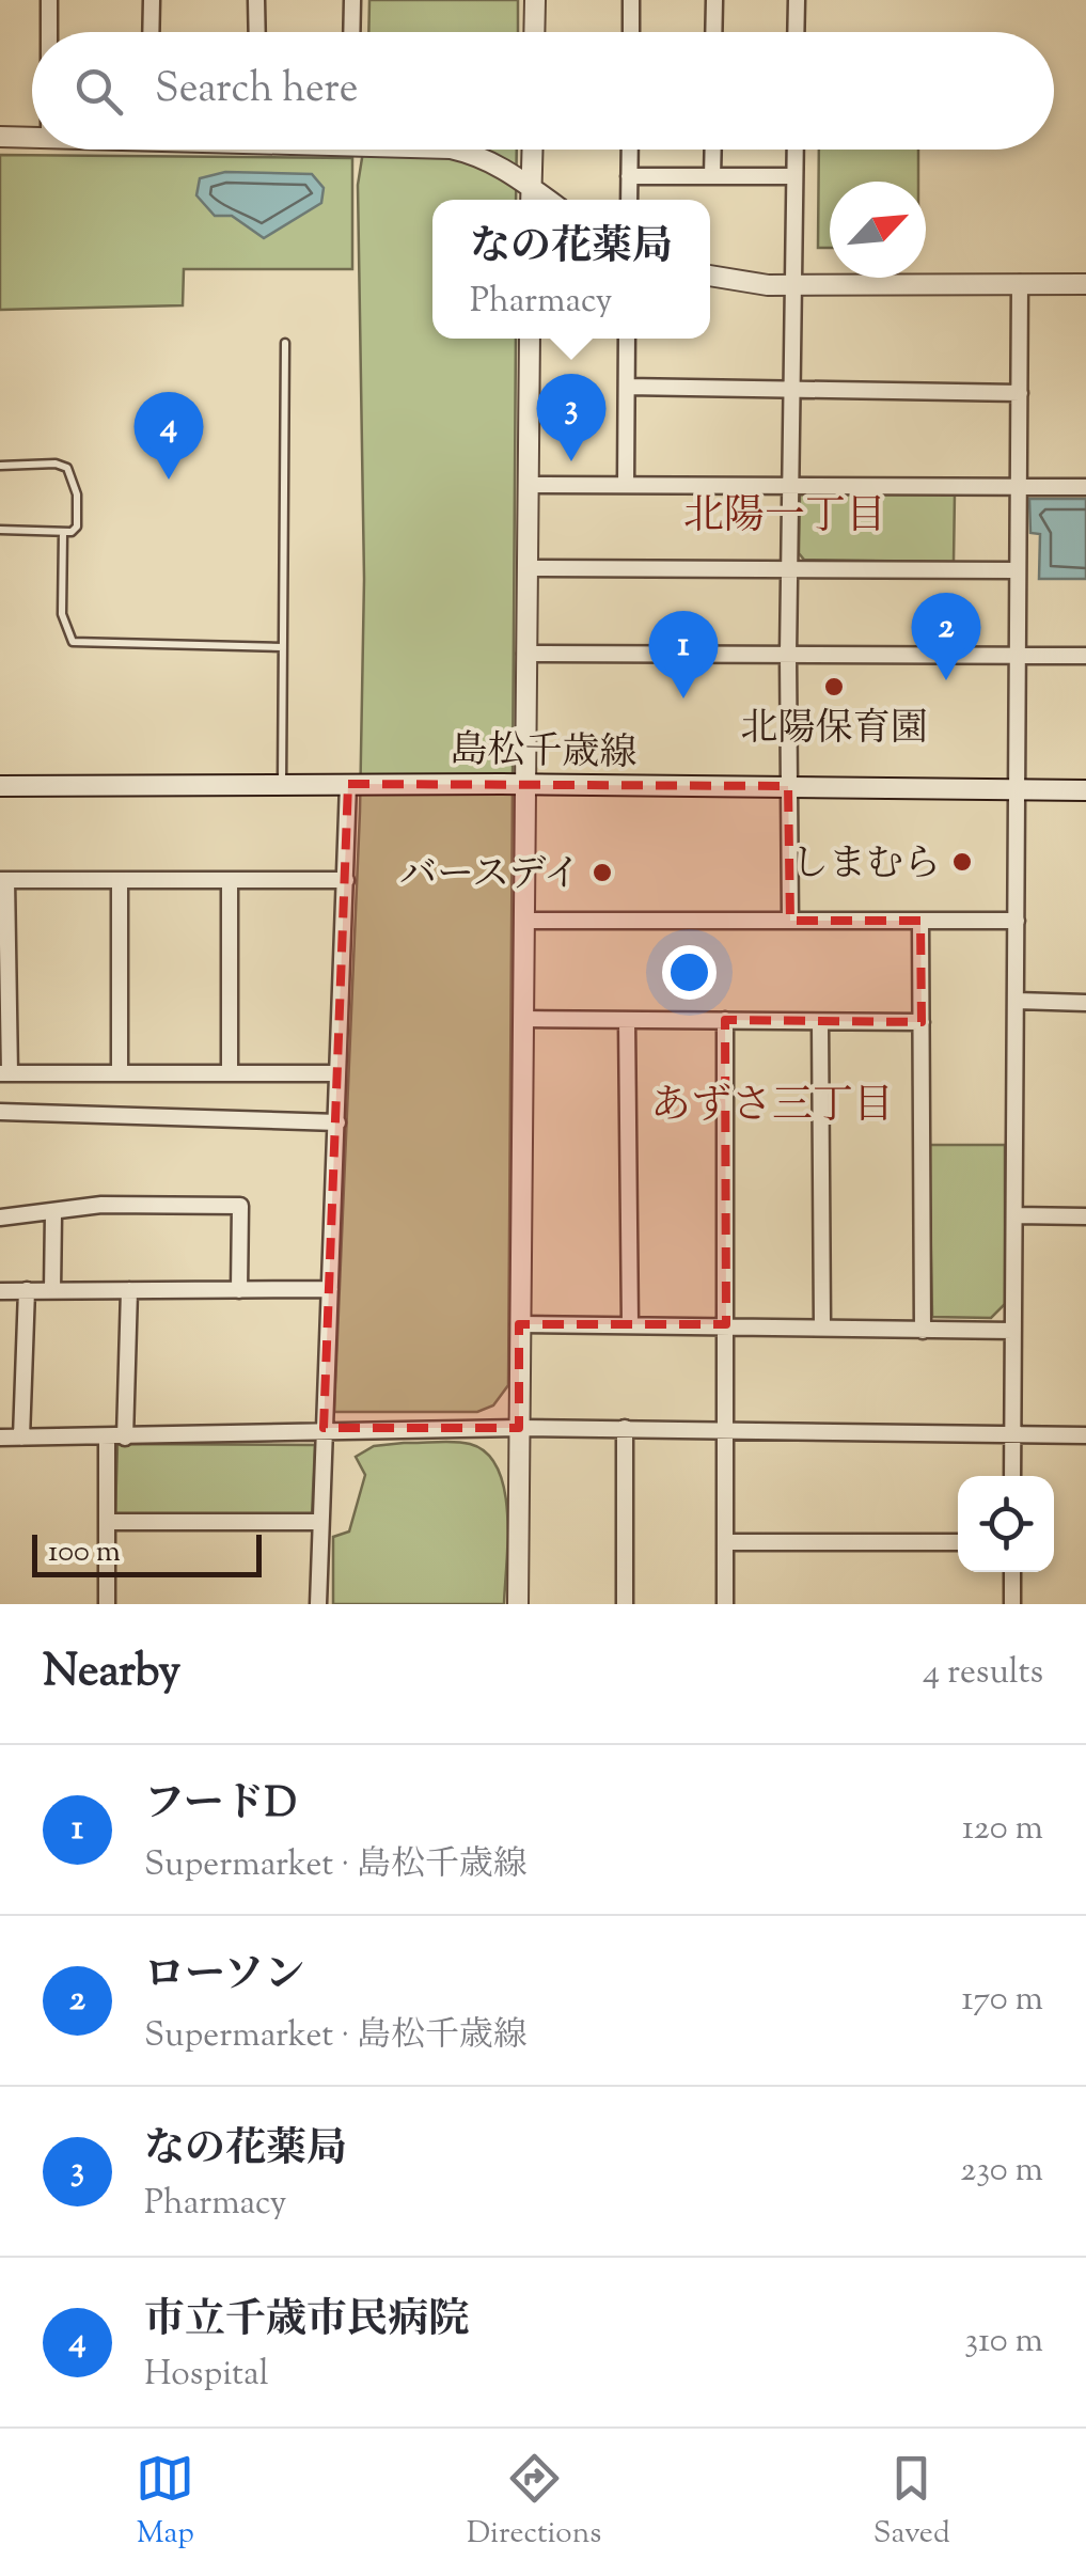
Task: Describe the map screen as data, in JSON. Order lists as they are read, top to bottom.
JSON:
{
  "streets": {
    "street": ["島松千歳線"]
  },
  "districts": ["北陽一丁目", "あずさ三丁目"],
  "places": ["北陽保育園", "しまむら", "バースデイ"],
  "scale_bar": "100 m",
  "north": "top right",
  "page": {
    "search": "Search here",
    "popup": ["なの花薬局", "Pharmacy"],
    "pins": [
      "3",
      "4",
      "2",
      "1"
    ],
    "scale": "100 m",
    "heading": ["Nearby", "4 results"],
    "list": [
      {
        "mark": "1",
        "name": "フードD",
        "note": "Supermarket · 島松千歳線",
        "value": "120 m"
      },
      {
        "mark": "2",
        "name": "ローソン",
        "note": "Supermarket · 島松千歳線",
        "value": "170 m"
      },
      {
        "mark": "3",
        "name": "なの花薬局",
        "note": "Pharmacy",
        "value": "230 m"
      },
      {
        "mark": "4",
        "name": "市立千歳市民病院",
        "note": "Hospital",
        "value": "310 m"
      }
    ],
    "nav": ["Map", "Directions", "Saved"]
  }
}
